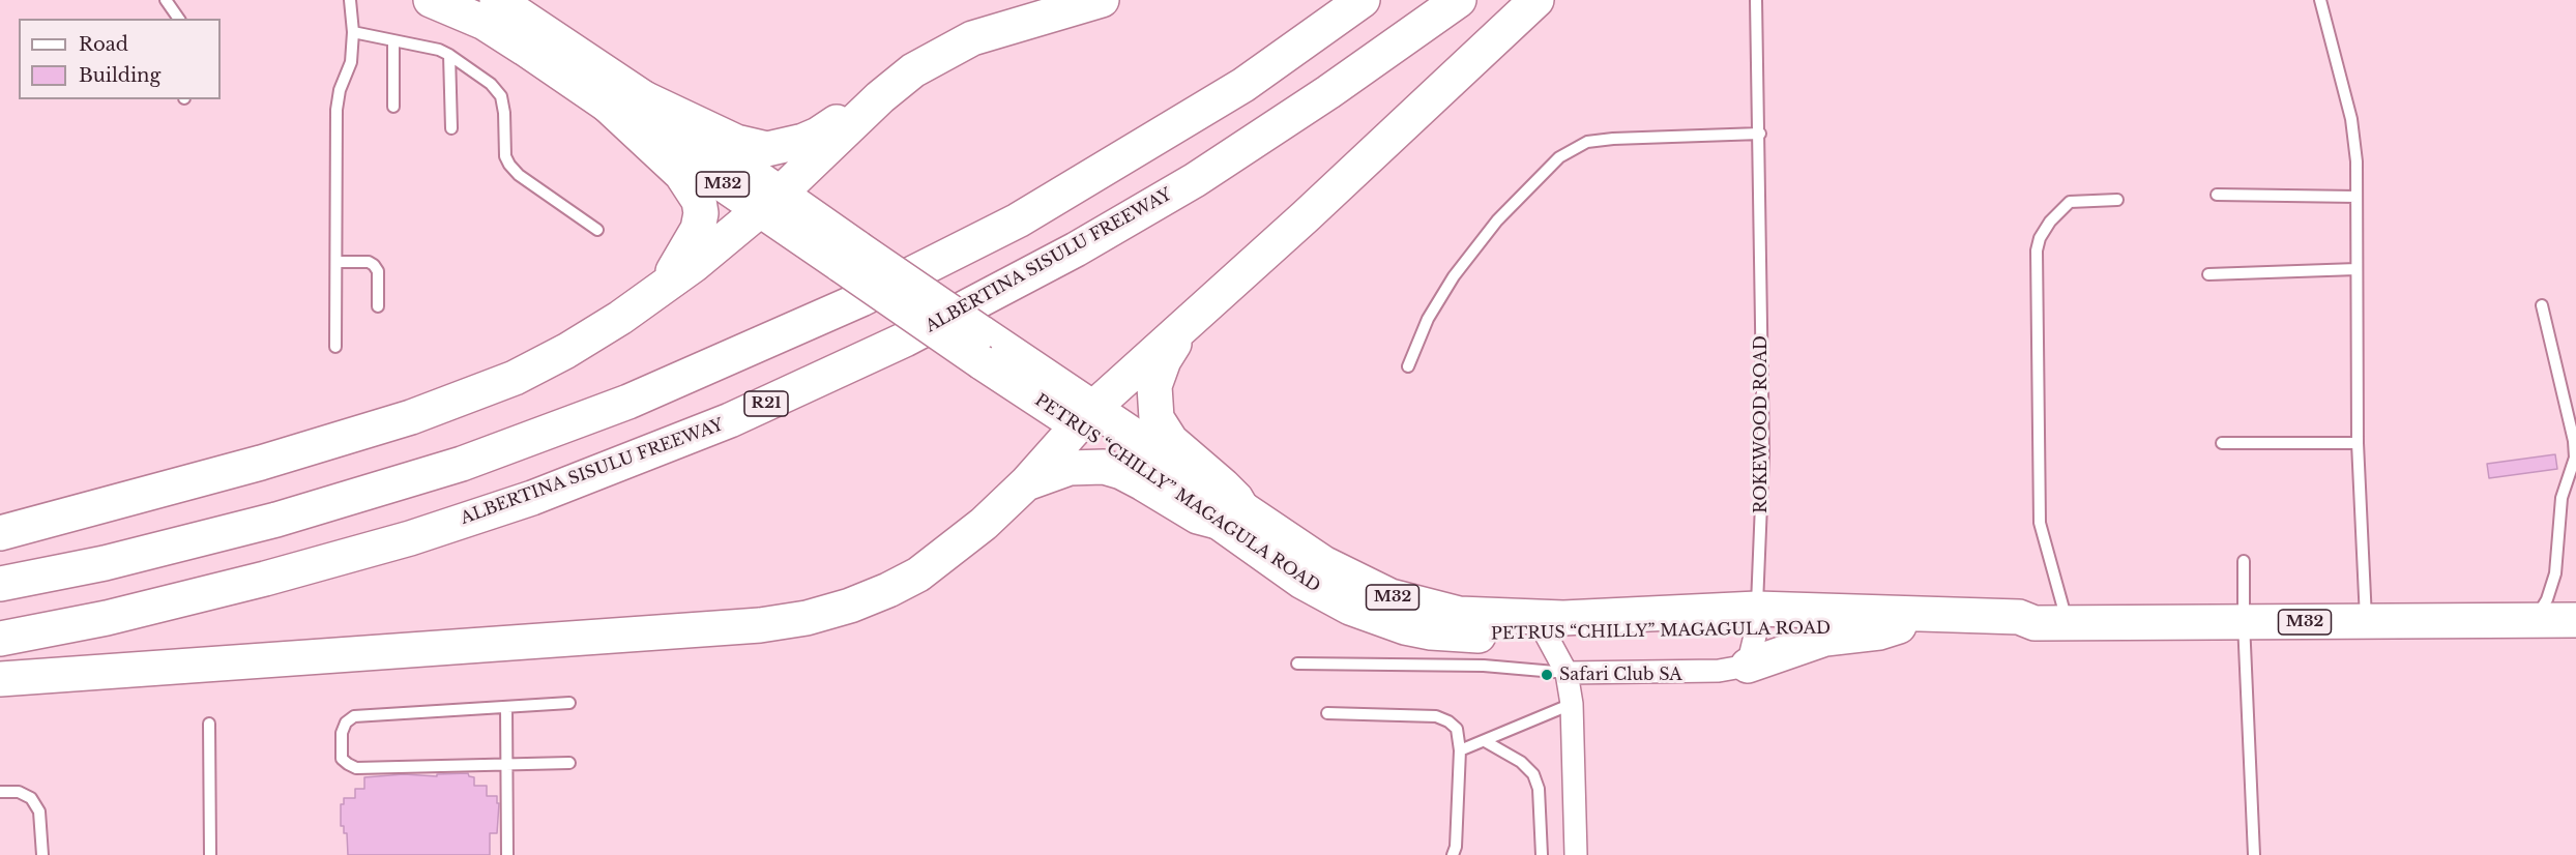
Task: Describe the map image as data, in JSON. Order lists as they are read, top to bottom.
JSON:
{
  "streets": {
    "main road": [
      "M32",
      "ALBERTINA SISULU FREEWAY",
      "R21",
      "PETRUS “CHILLY” MAGAGULA ROAD"
    ],
    "street": ["ROKEWOOD ROAD"]
  },
  "crossings": [
    ["ROKEWOOD ROAD", "PETRUS “CHILLY” MAGAGULA ROAD"]
  ],
  "places": ["Safari Club SA"],
  "legend": ["Road", "Building"]
}
